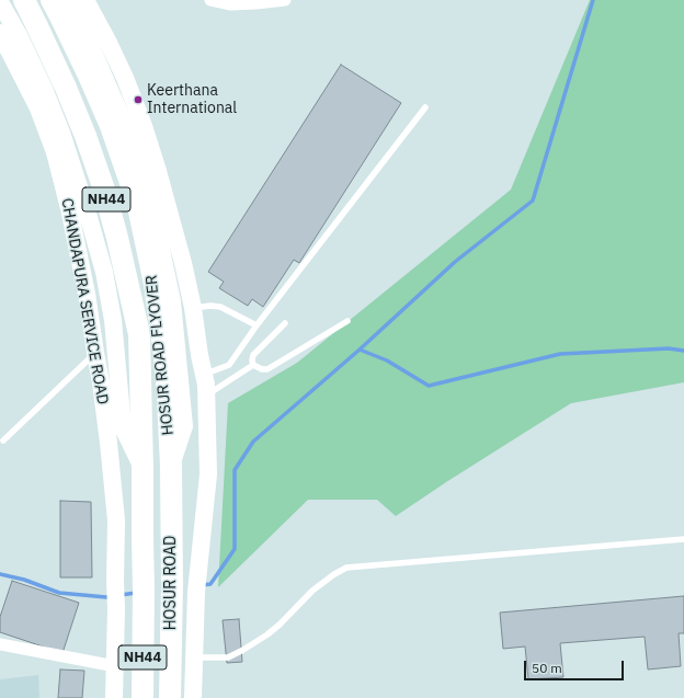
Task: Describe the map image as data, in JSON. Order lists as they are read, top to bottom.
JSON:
{
  "streets": {
    "highway": ["NH44", "HOSUR ROAD FLYOVER", "HOSUR ROAD"],
    "street": ["CHANDAPURA SERVICE ROAD"]
  },
  "crossings": [
    ["HOSUR ROAD FLYOVER", "HOSUR ROAD"]
  ],
  "places": ["Keerthana International"],
  "scale_bar": "50 m"
}
